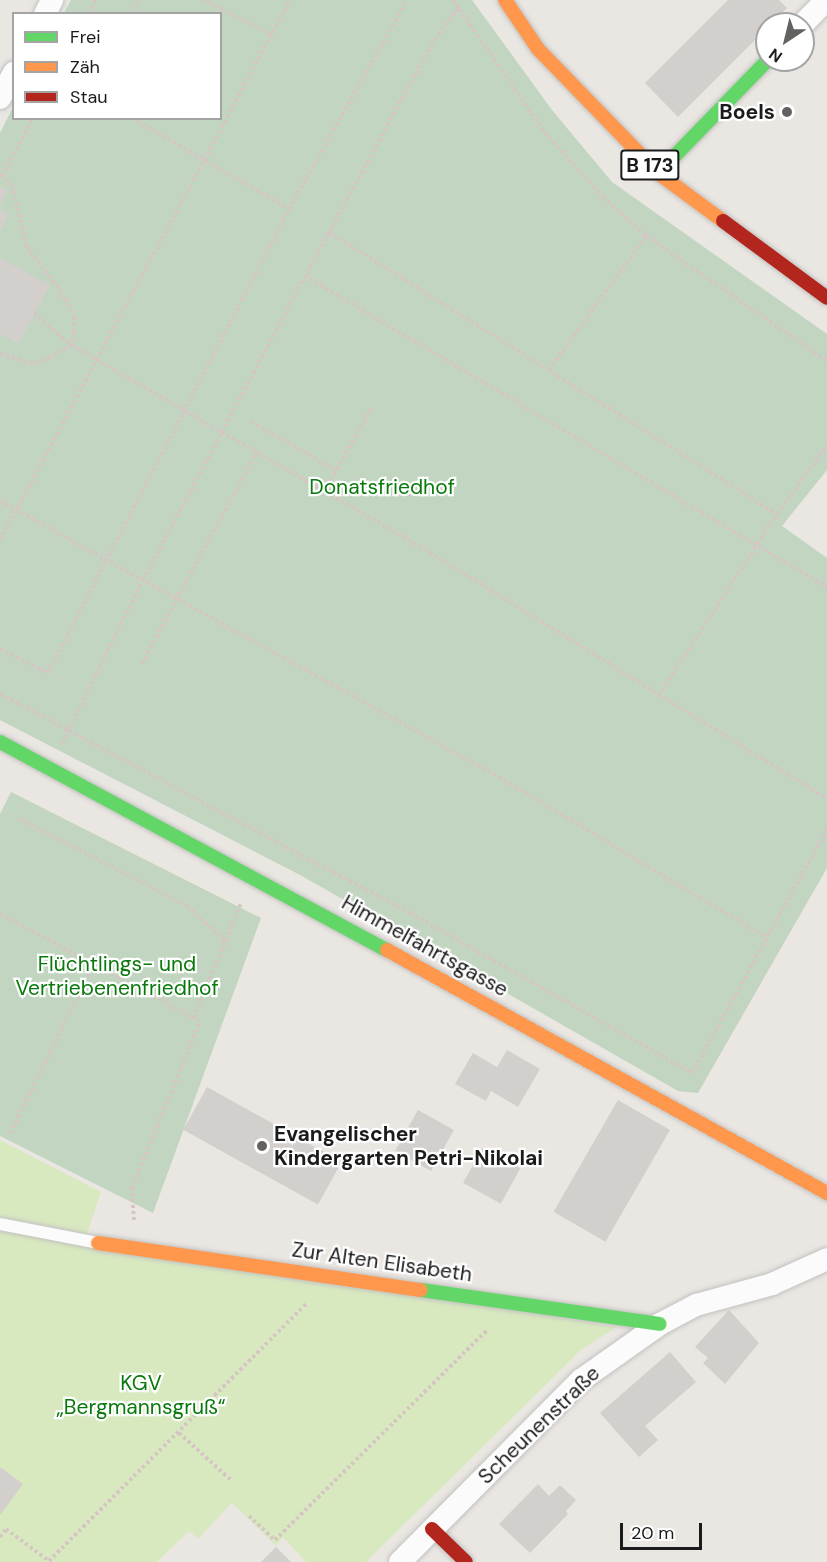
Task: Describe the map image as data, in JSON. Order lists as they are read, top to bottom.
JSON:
{
  "streets": {
    "street": [
      "B 173",
      "Himmelfahrtsgasse",
      "Zur Alten Elisabeth",
      "Scheunenstraße"
    ]
  },
  "crossings": [
    ["Zur Alten Elisabeth", "Scheunenstraße"]
  ],
  "parks": ["Donatsfriedhof", "Flüchtlings- und Vertriebenenfriedhof", "KGV „Bergmannsgruß“"],
  "places": ["Boels", "Evangelischer Kindergarten Petri-Nikolai"],
  "legend": ["Frei", "Zäh", "Stau"],
  "scale_bar": "20 m",
  "north": "bottom left"
}
